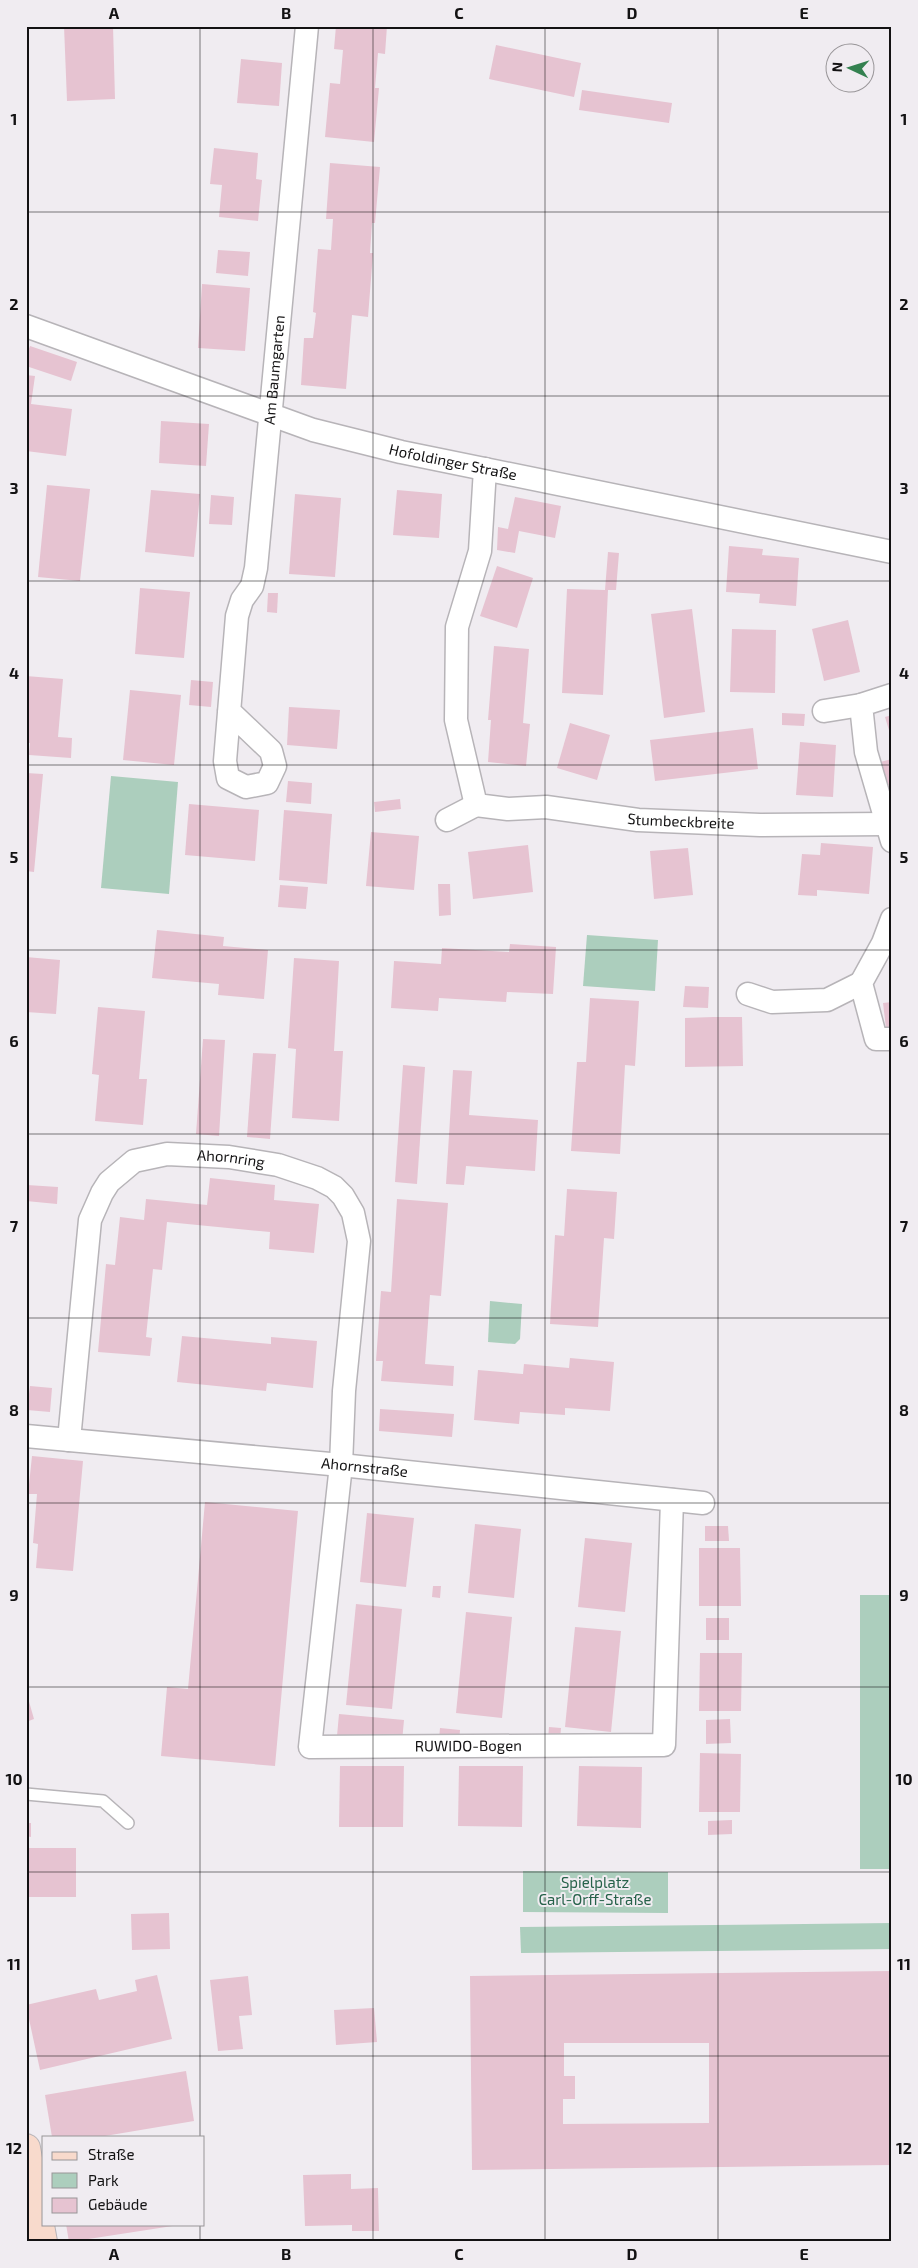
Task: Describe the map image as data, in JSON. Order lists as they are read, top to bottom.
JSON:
{
  "streets": {
    "street": [
      "Am Baumgarten",
      "Hofoldinger Straße",
      "Stumbeckbreite",
      "Ahornring",
      "Ahornstraße",
      "RUWIDO-Bogen"
    ]
  },
  "crossings": [
    ["Am Baumgarten", "Hofoldinger Straße"],
    ["Ahornring", "Ahornstraße"],
    ["Ahornring", "RUWIDO-Bogen"],
    ["Ahornstraße", "RUWIDO-Bogen"]
  ],
  "parks": ["Spielplatz Carl-Orff-Straße"],
  "legend": ["Straße", "Park", "Gebäude"],
  "north": "left",
  "grid": {
    "columns": [
      "A",
      "B",
      "C",
      "D",
      "E"
    ],
    "rows": [
      "1",
      "2",
      "3",
      "4",
      "5",
      "6",
      "7",
      "8",
      "9",
      "10",
      "11",
      "12"
    ]
  }
}
